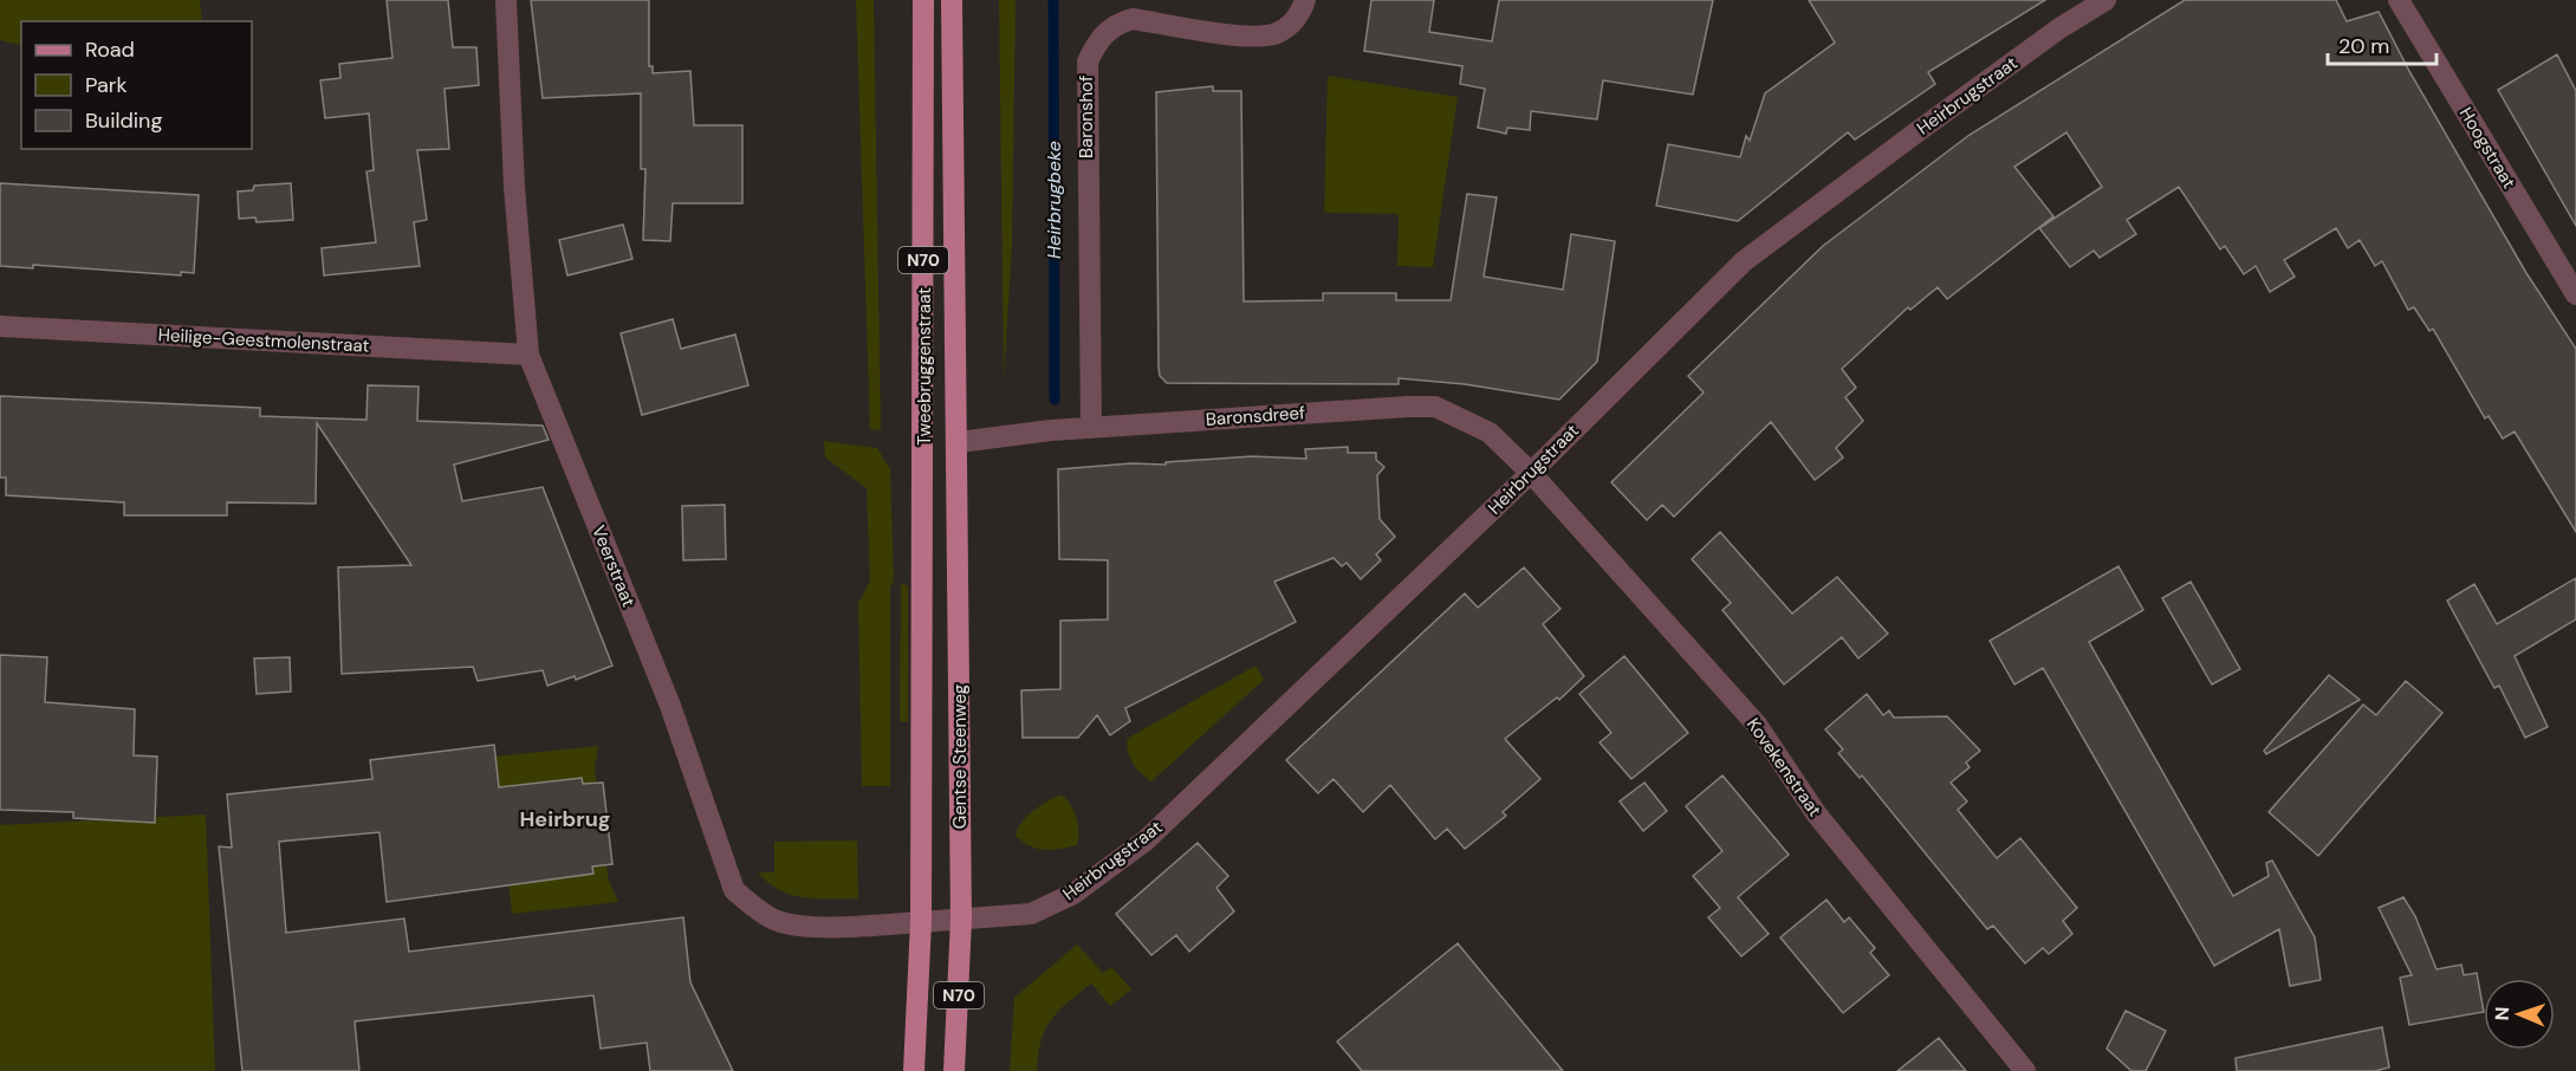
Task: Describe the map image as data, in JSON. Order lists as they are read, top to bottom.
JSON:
{
  "streets": {
    "main road": ["N70", "Tweebruggenstraat", "Gentse Steenweg"],
    "street": [
      "Heirbrugstraat",
      "Baronshof",
      "Hoogstraat",
      "Heilige-Geestmolenstraat",
      "Baronsdreef",
      "Veerstraat",
      "Kovekenstraat"
    ]
  },
  "crossings": [
    ["Heirbrugstraat", "Baronsdreef"],
    ["Heirbrugstraat", "Veerstraat"],
    ["Heirbrugstraat", "Gentse Steenweg"],
    ["Heirbrugstraat", "Kovekenstraat"],
    ["Baronshof", "Baronsdreef"],
    ["N70", "Tweebruggenstraat"],
    ["N70", "Veerstraat"],
    ["Heilige-Geestmolenstraat", "Veerstraat"],
    ["Tweebruggenstraat", "Baronsdreef"],
    ["Tweebruggenstraat", "Veerstraat"],
    ["Tweebruggenstraat", "Gentse Steenweg"],
    ["Baronsdreef", "Gentse Steenweg"],
    ["Baronsdreef", "Kovekenstraat"],
    ["Veerstraat", "Gentse Steenweg"]
  ],
  "districts": ["Heirbrug"],
  "water": ["Heirbrugbeke"],
  "legend": ["Road", "Park", "Building"],
  "scale_bar": "20 m",
  "north": "left"
}
